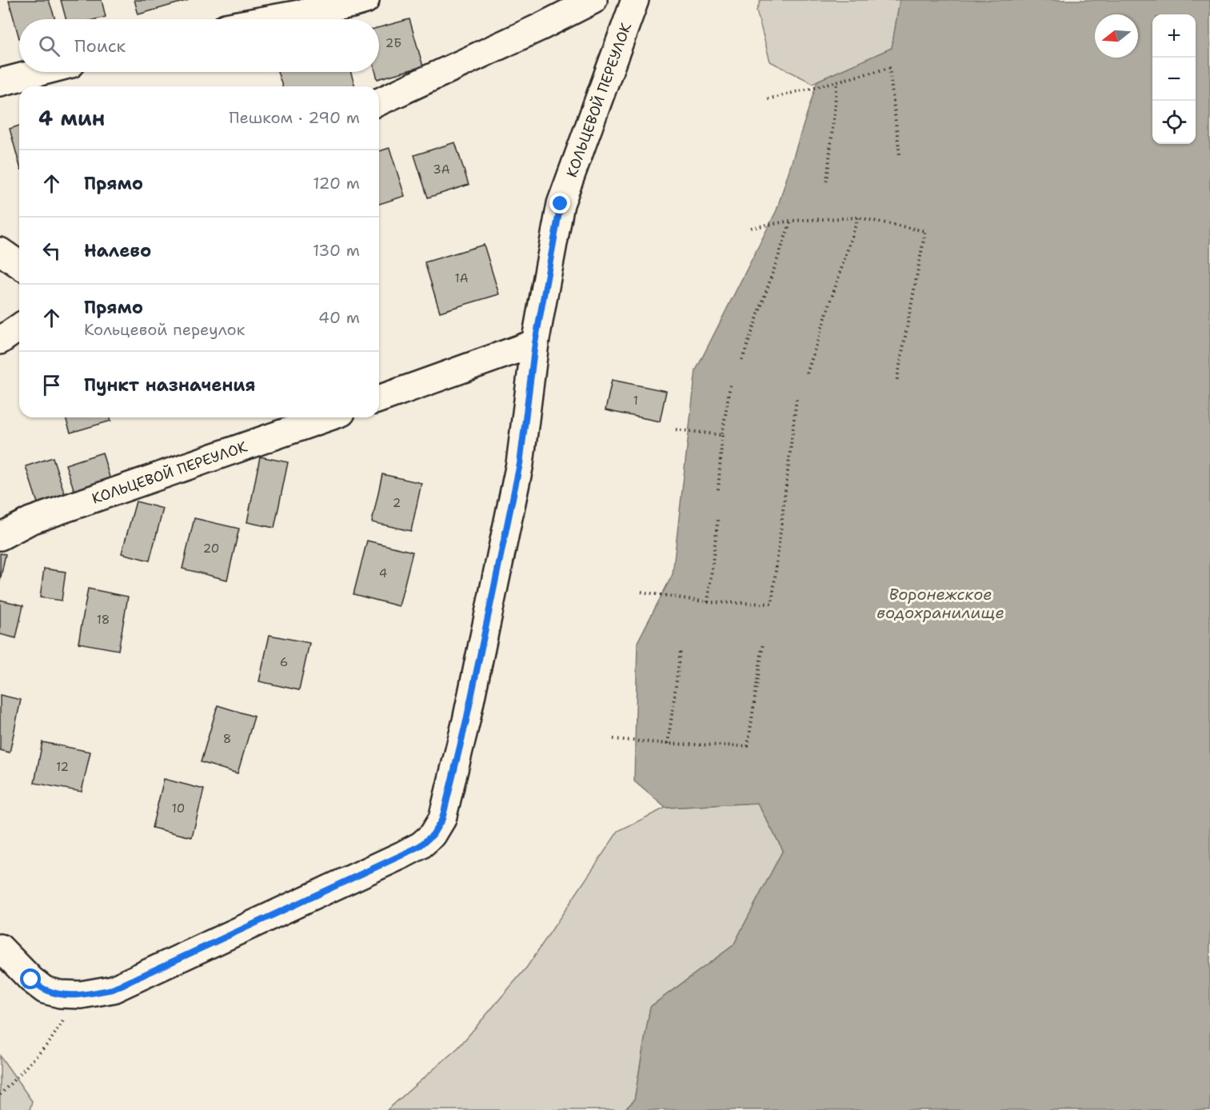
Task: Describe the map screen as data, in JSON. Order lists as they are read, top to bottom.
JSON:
{
  "streets": {
    "street": ["КОЛЬЦЕВОЙ ПЕРЕУЛОК"]
  },
  "water": ["Воронежское водохранилище"],
  "house_numbers": [
    "2Б",
    "3А",
    "1А",
    "1",
    "2",
    "20",
    "4",
    "18",
    "6",
    "8",
    "12",
    "10"
  ],
  "north": "left",
  "page": {
    "map_buttons": ["+", "−"],
    "search": "Поиск",
    "heading": ["4 мин", "Пешком · 290 m"],
    "list": [
      ["Прямо", "120 m"],
      ["Налево", "130 m"],
      ["Прямо", "Кольцевой переулок", "40 m"],
      "Пункт назначения"
    ]
  }
}
